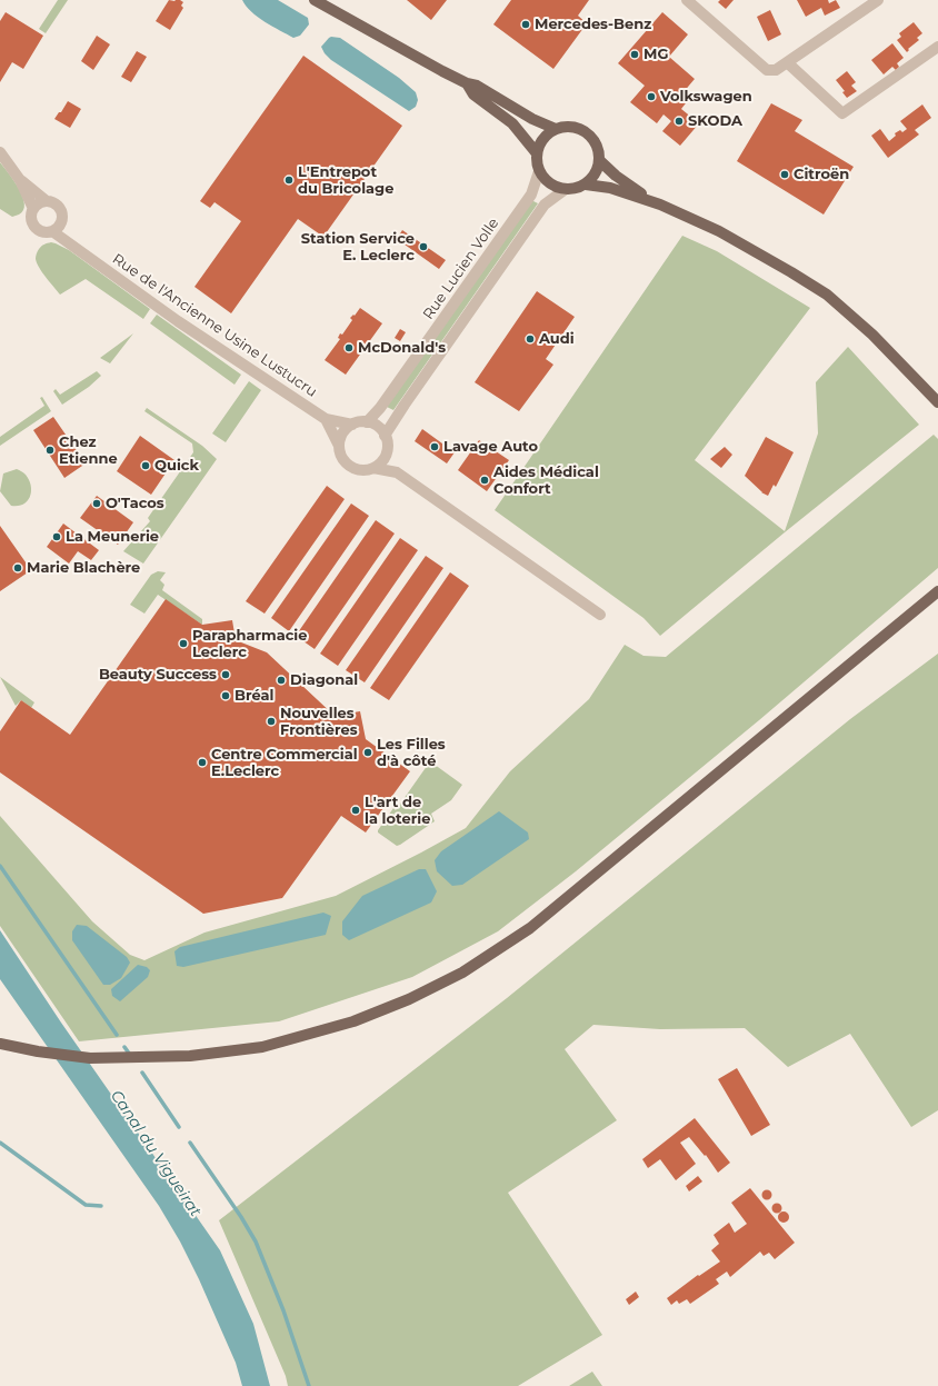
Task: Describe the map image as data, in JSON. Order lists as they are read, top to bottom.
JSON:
{
  "streets": {
    "street": ["Rue Lucien Volle", "Rue de l'Ancienne Usine Lustucru"]
  },
  "crossings": [
    ["Rue Lucien Volle", "Rue de l'Ancienne Usine Lustucru"]
  ],
  "water": ["Canal du Vigueirat"],
  "places": [
    "Mercedes-Benz",
    "MG",
    "Volkswagen",
    "SKODA",
    "Citroën",
    "L'Entrepot du Bricolage",
    "Station Service E. Leclerc",
    "Audi",
    "McDonald's",
    "Lavage Auto",
    "Chez Etienne",
    "Quick",
    "Aides Médical Confort",
    "O'Tacos",
    "La Meunerie",
    "Marie Blachère",
    "Parapharmacie Leclerc",
    "Beauty Success",
    "Diagonal",
    "Bréal",
    "Nouvelles Frontières",
    "Les Filles d'à côté",
    "Centre Commercial E.Leclerc",
    "L'art de la loterie"
  ]
}
